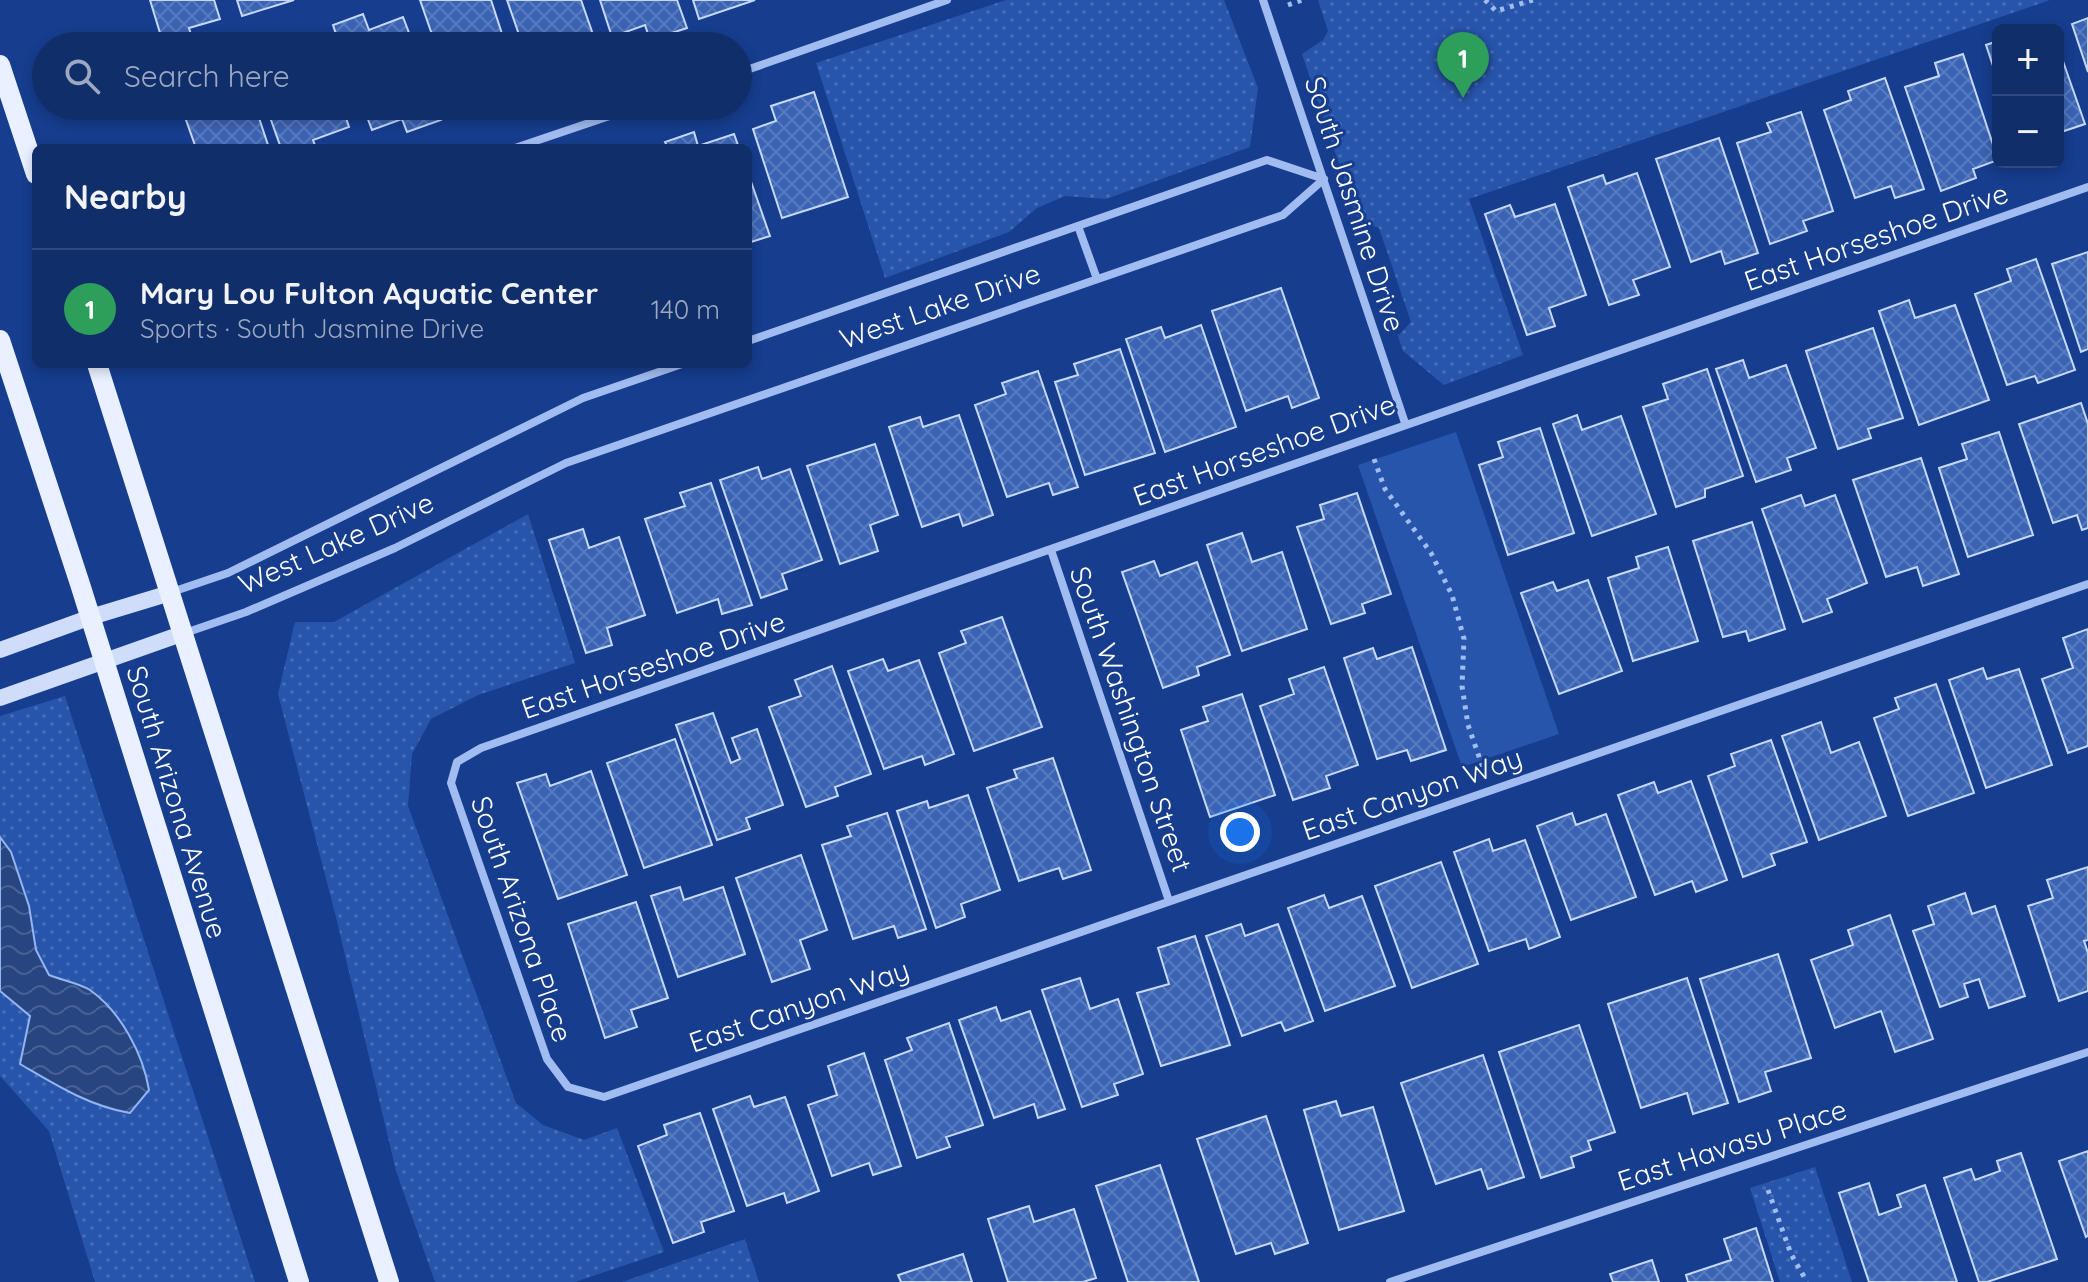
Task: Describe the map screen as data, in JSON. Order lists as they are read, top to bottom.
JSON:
{
  "streets": {
    "main road": ["South Arizona Avenue"],
    "street": [
      "South Jasmine Drive",
      "East Horseshoe Drive",
      "West Lake Drive",
      "South Washington Street",
      "East Canyon Way",
      "South Arizona Place",
      "East Havasu Place"
    ]
  },
  "crossings": [
    ["South Jasmine Drive", "East Horseshoe Drive"],
    ["South Jasmine Drive", "West Lake Drive"],
    ["East Horseshoe Drive", "South Washington Street"],
    ["East Horseshoe Drive", "South Arizona Place"],
    ["West Lake Drive", "South Arizona Avenue"],
    ["South Washington Street", "East Canyon Way"],
    ["East Canyon Way", "South Arizona Place"]
  ],
  "page": {
    "map_buttons": ["+", "−"],
    "pins": "1",
    "search": "Search here",
    "heading": "Nearby",
    "list": [
      {
        "mark": "1",
        "name": "Mary Lou Fulton Aquatic Center",
        "note": "Sports · South Jasmine Drive",
        "value": "140 m"
      }
    ]
  }
}
